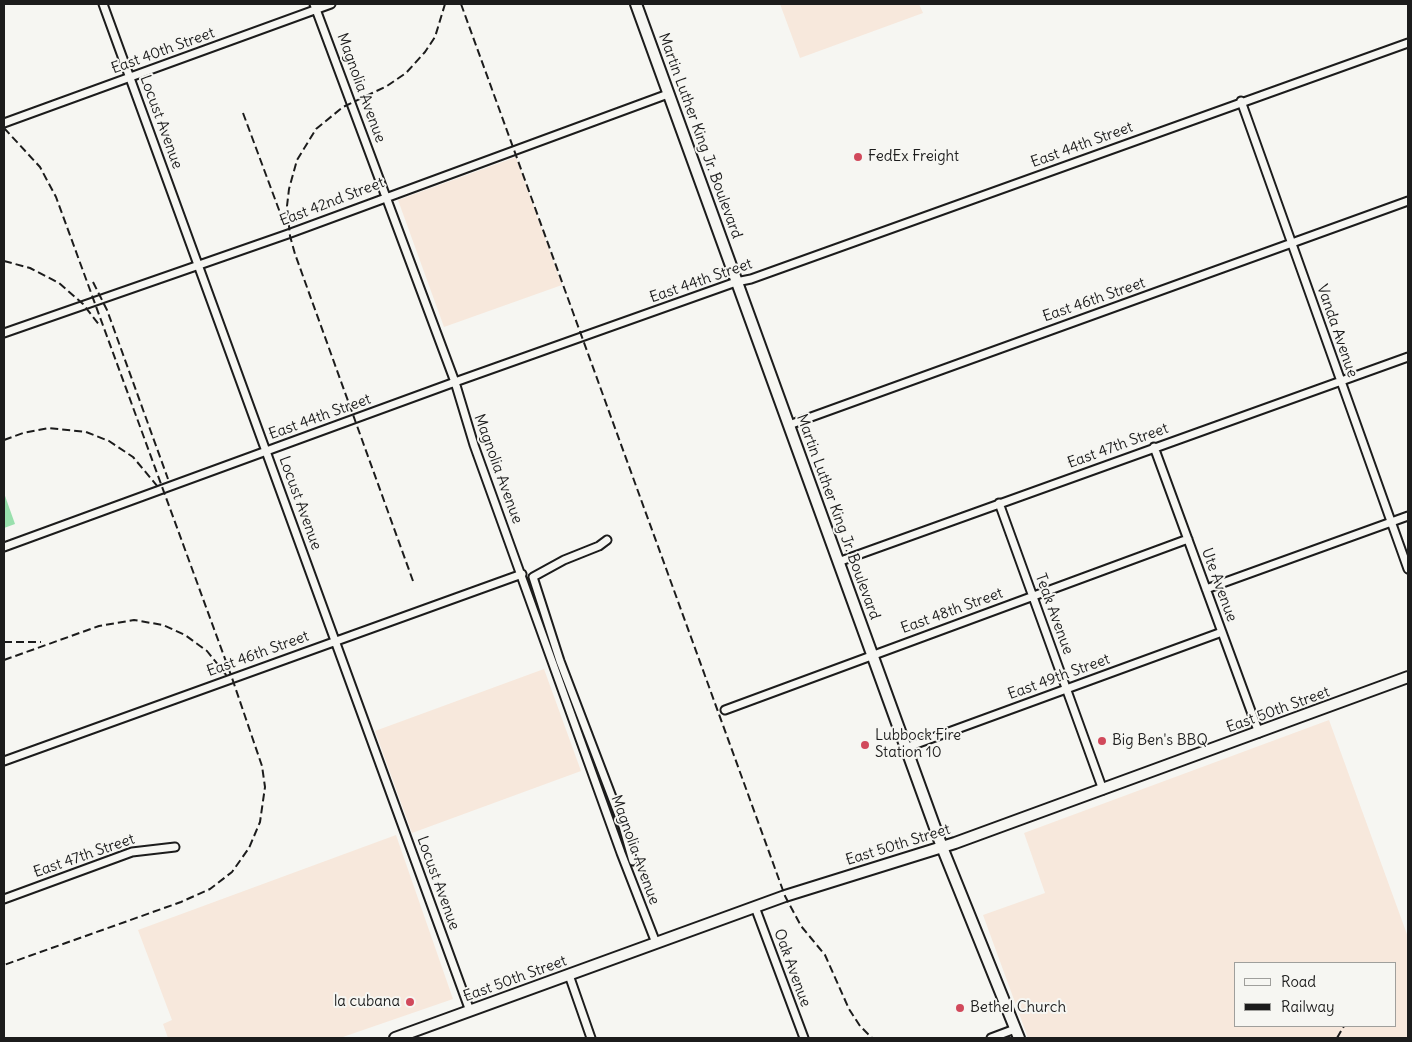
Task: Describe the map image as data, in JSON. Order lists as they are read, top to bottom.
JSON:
{
  "streets": {
    "main road": ["Martin Luther King Jr. Boulevard", "East 50th Street"],
    "street": [
      "East 40th Street",
      "Magnolia Avenue",
      "Locust Avenue",
      "East 44th Street",
      "East 42nd Street",
      "East 46th Street",
      "Vanda Avenue",
      "East 47th Street",
      "Ute Avenue",
      "East 48th Street",
      "Teak Avenue",
      "East 49th Street",
      "Oak Avenue"
    ]
  },
  "crossings": [
    ["East 40th Street", "Magnolia Avenue"],
    ["East 40th Street", "Locust Avenue"],
    ["Magnolia Avenue", "East 44th Street"],
    ["Magnolia Avenue", "East 42nd Street"],
    ["Magnolia Avenue", "East 46th Street"],
    ["Magnolia Avenue", "East 50th Street"],
    ["Locust Avenue", "East 44th Street"],
    ["Locust Avenue", "East 42nd Street"],
    ["Locust Avenue", "East 46th Street"],
    ["Locust Avenue", "East 50th Street"],
    ["Martin Luther King Jr. Boulevard", "East 44th Street"],
    ["Martin Luther King Jr. Boulevard", "East 42nd Street"],
    ["Martin Luther King Jr. Boulevard", "East 46th Street"],
    ["Martin Luther King Jr. Boulevard", "East 47th Street"],
    ["Martin Luther King Jr. Boulevard", "East 48th Street"],
    ["Martin Luther King Jr. Boulevard", "East 49th Street"],
    ["Martin Luther King Jr. Boulevard", "East 50th Street"],
    ["East 44th Street", "Vanda Avenue"],
    ["East 46th Street", "Vanda Avenue"],
    ["Vanda Avenue", "East 47th Street"],
    ["East 47th Street", "Ute Avenue"],
    ["East 47th Street", "Teak Avenue"],
    ["Ute Avenue", "East 48th Street"],
    ["Ute Avenue", "East 49th Street"],
    ["Ute Avenue", "East 50th Street"],
    ["East 48th Street", "Teak Avenue"],
    ["Teak Avenue", "East 49th Street"],
    ["Teak Avenue", "East 50th Street"],
    ["East 50th Street", "Oak Avenue"]
  ],
  "places": [
    "FedEx Freight",
    "Big Ben's BBQ",
    "Lubbock Fire Station 10",
    "la cubana",
    "Bethel Church"
  ],
  "legend": ["Road", "Railway"]
}
